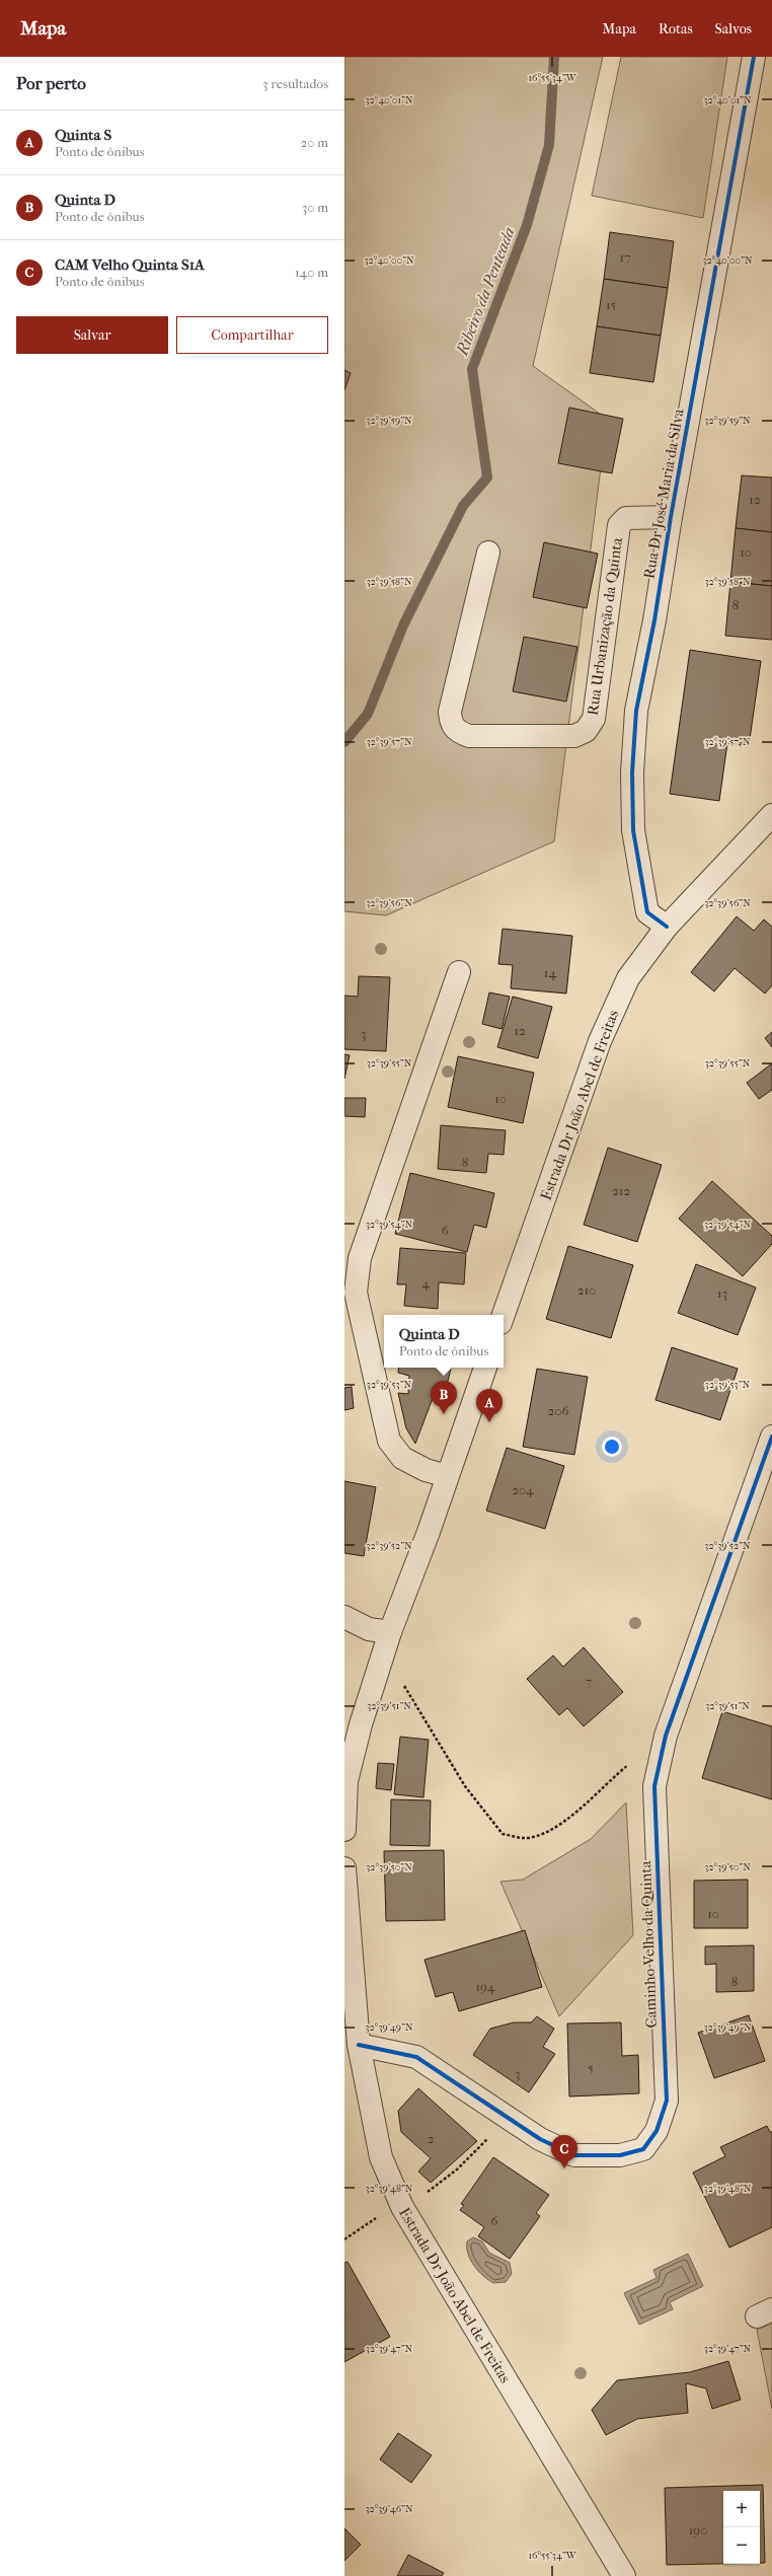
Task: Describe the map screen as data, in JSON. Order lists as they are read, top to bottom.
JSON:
{
  "streets": {
    "street": [
      "Rua Dr José Maria da Silva",
      "Rua Urbanização da Quinta",
      "Estrada Dr João Abel de Freitas",
      "Caminho Velho da Quinta"
    ]
  },
  "crossings": [
    ["Rua Dr José Maria da Silva", "Rua Urbanização da Quinta"],
    ["Rua Dr José Maria da Silva", "Estrada Dr João Abel de Freitas"],
    ["Estrada Dr João Abel de Freitas", "Caminho Velho da Quinta"]
  ],
  "water": ["Ribeiro da Penteada"],
  "house_numbers": [
    "17",
    "15",
    "12",
    "10",
    "8",
    "14",
    "12",
    "3",
    "10",
    "8",
    "212",
    "6",
    "4",
    "210",
    "13",
    "206",
    "204",
    "7",
    "10",
    "8",
    "194",
    "5",
    "3",
    "2",
    "6",
    "190"
  ],
  "page": {
    "header": "Mapa",
    "nav": ["Mapa", "Rotas", "Salvos"],
    "heading": ["Por perto", "3 resultados"],
    "list": [
      {
        "mark": "A",
        "name": "Quinta S",
        "note": "Ponto de ônibus",
        "value": "20 m"
      },
      {
        "mark": "B",
        "name": "Quinta D",
        "note": "Ponto de ônibus",
        "value": "30 m"
      },
      {
        "mark": "C",
        "name": "CAM Velho Quinta S1A",
        "note": "Ponto de ônibus",
        "value": "140 m"
      }
    ],
    "buttons": ["Salvar", "Compartilhar"],
    "popup": ["Quinta D", "Ponto de ônibus"],
    "pins": ["B", "A", "C"],
    "map_buttons": ["+", "−"]
  },
  "coordinates": [
    "16°55'34\"W",
    "32°40'01\"N",
    "32°40'00\"N",
    "32°39'59\"N",
    "32°39'58\"N",
    "32°39'57\"N",
    "32°39'56\"N",
    "32°39'55\"N",
    "32°39'54\"N",
    "32°39'53\"N",
    "32°39'52\"N",
    "32°39'51\"N",
    "32°39'50\"N",
    "32°39'49\"N",
    "32°39'48\"N",
    "32°39'47\"N",
    "32°39'46\"N"
  ]
}
